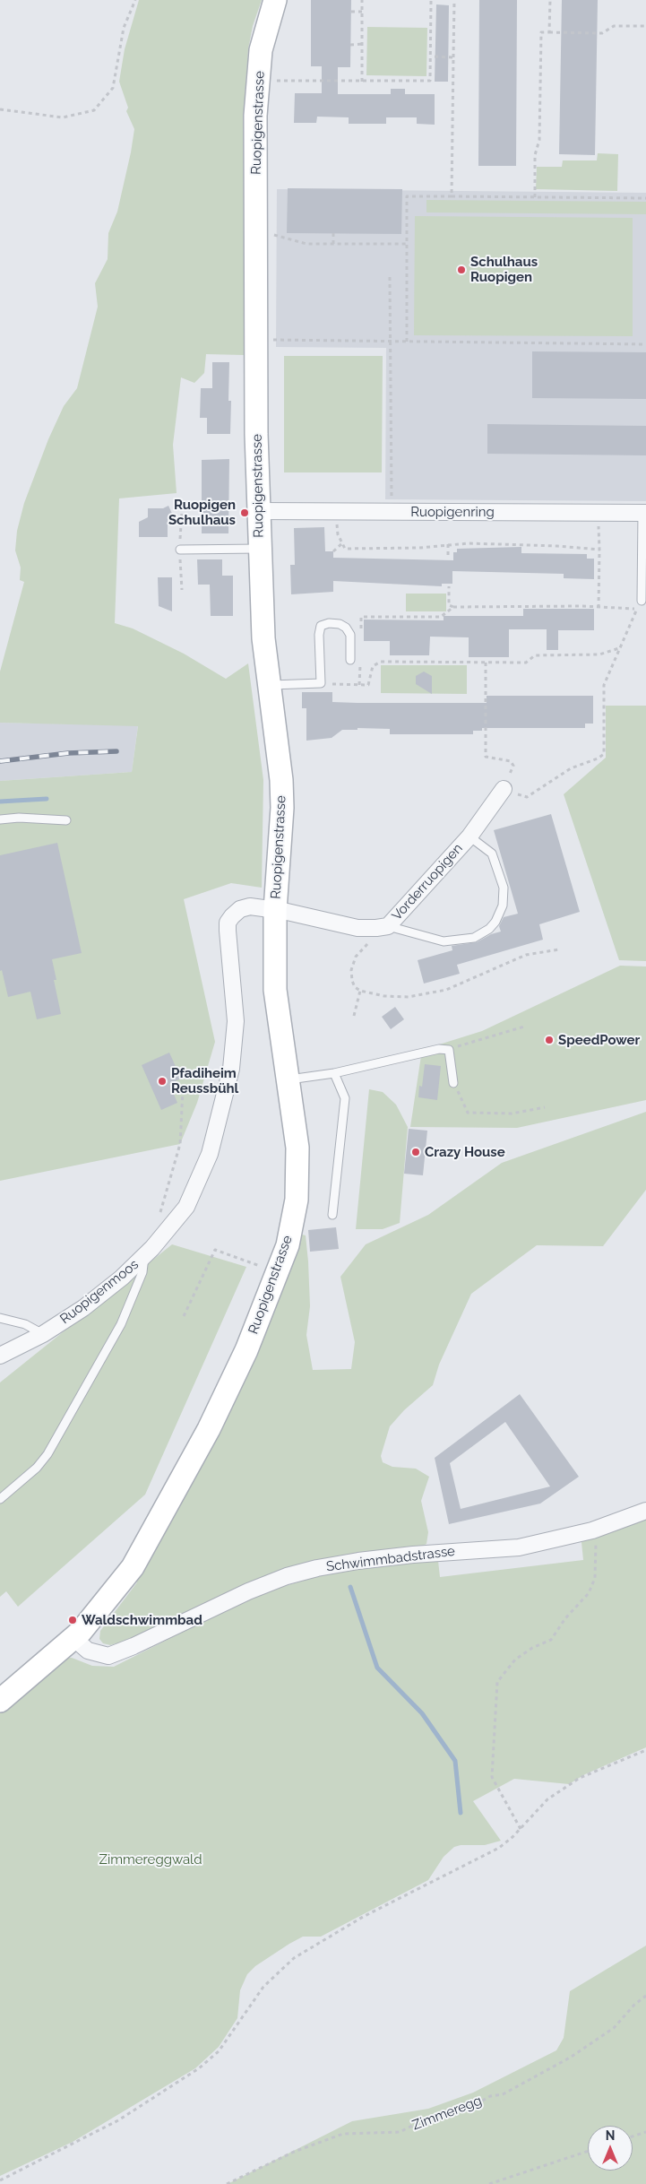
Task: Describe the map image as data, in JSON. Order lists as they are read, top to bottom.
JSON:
{
  "streets": {
    "street": [
      "Ruopigenstrasse",
      "Ruopigenring",
      "Vorderruopigen",
      "Ruopigenmoos",
      "Schwimmbadstrasse"
    ],
    "path": ["Zimmeregg"]
  },
  "crossings": [
    ["Ruopigenstrasse", "Ruopigenring"],
    ["Ruopigenstrasse", "Ruopigenmoos"],
    ["Ruopigenstrasse", "Schwimmbadstrasse"]
  ],
  "parks": ["Zimmereggwald"],
  "places": [
    "Schulhaus Ruopigen",
    "Ruopigen Schulhaus",
    "SpeedPower",
    "Pfadiheim Reussbühl",
    "Crazy House",
    "Waldschwimmbad"
  ],
  "north": "top"
}
